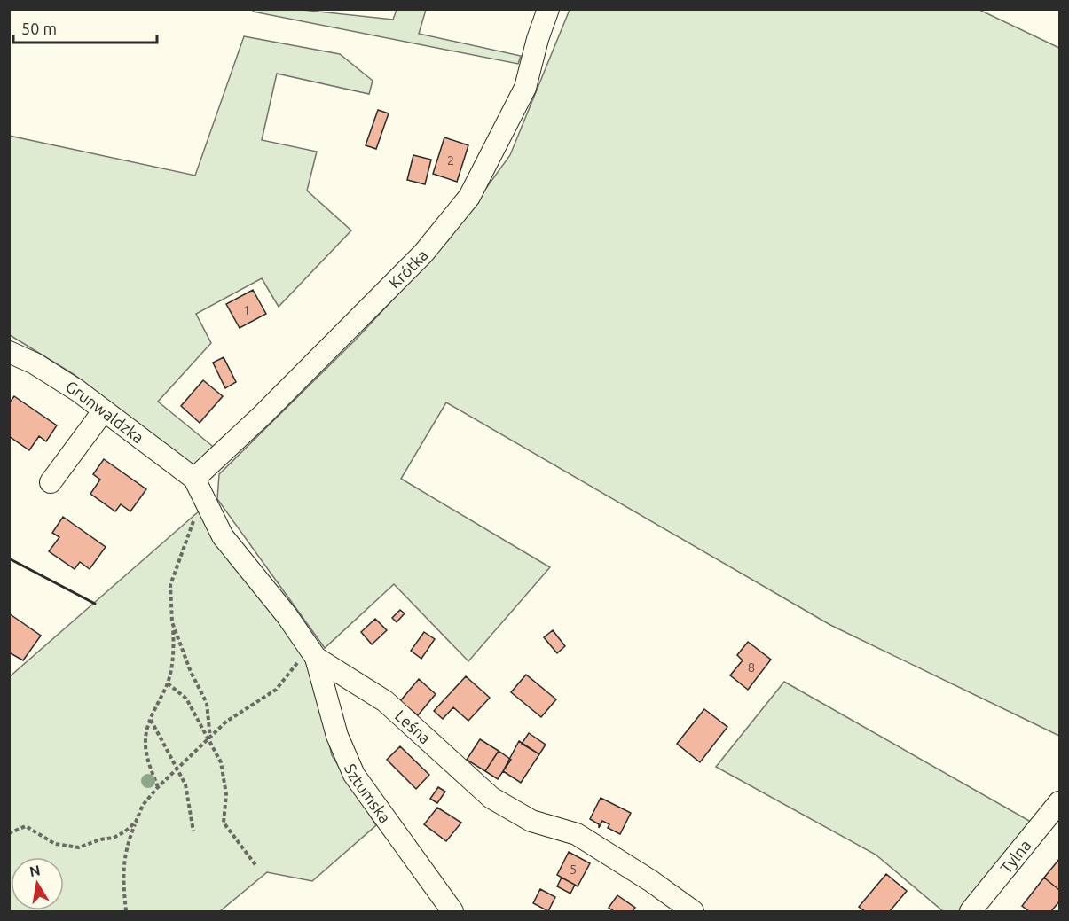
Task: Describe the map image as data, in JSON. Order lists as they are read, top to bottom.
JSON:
{
  "streets": {
    "street": [
      "Krótka",
      "Grunwaldzka",
      "Leśna",
      "Sztumska",
      "Tylna"
    ]
  },
  "crossings": [
    ["Krótka", "Grunwaldzka"],
    ["Krótka", "Leśna"],
    ["Grunwaldzka", "Leśna"],
    ["Leśna", "Sztumska"]
  ],
  "house_numbers": [
    "2",
    "1",
    "8",
    "5"
  ],
  "scale_bar": "50 m",
  "north": "top"
}
